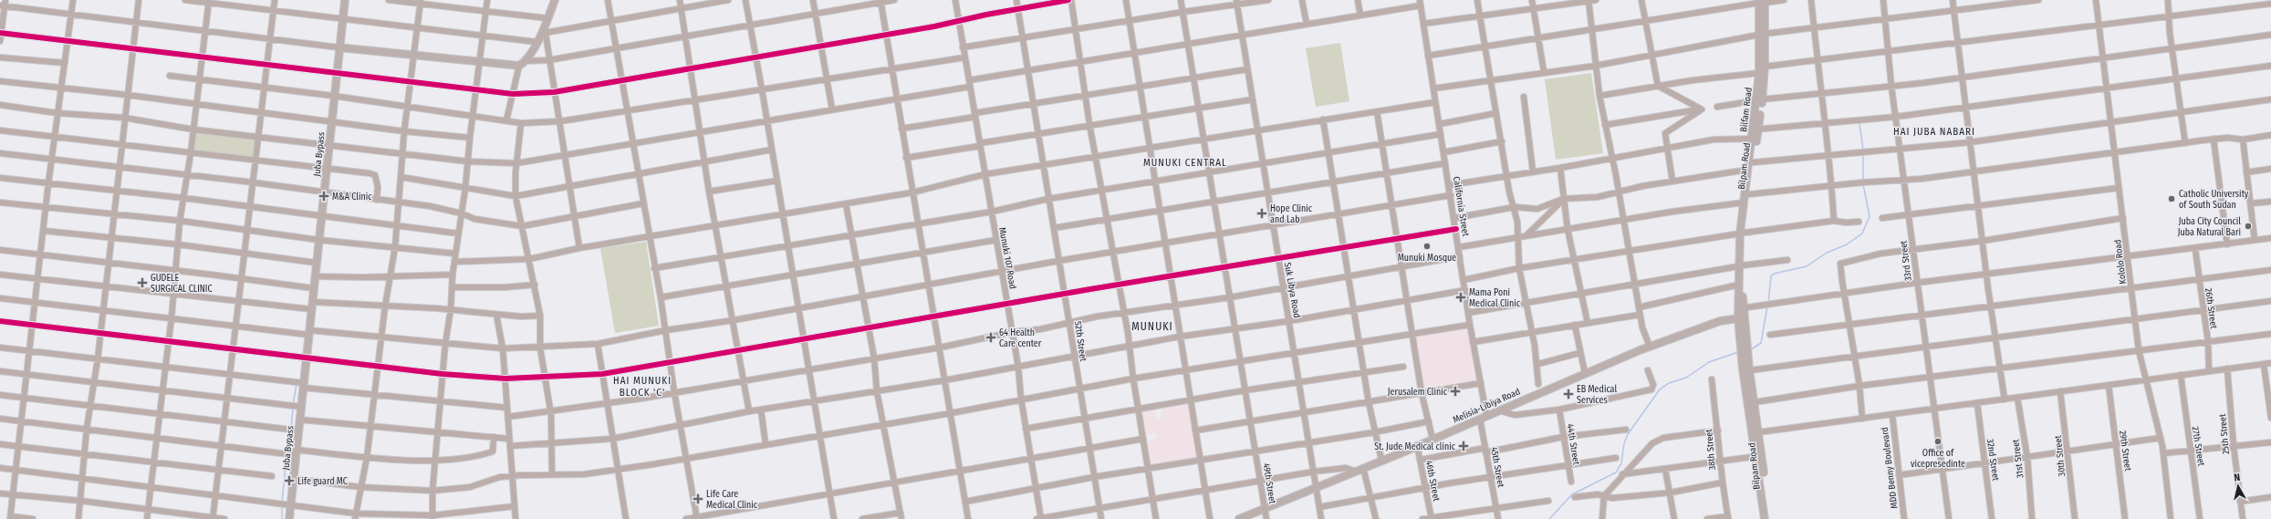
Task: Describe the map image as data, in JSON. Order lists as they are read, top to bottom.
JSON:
{
  "streets": {
    "main road": [
      "Bilfam Road",
      "Juba Bypass",
      "Bilpam Road",
      "Melisia-Libiya Road"
    ],
    "street": [
      "California Street",
      "Munuki 107 Road",
      "33rd Street",
      "Kololo Road",
      "Suk Libya Road",
      "26th Street",
      "52th Street",
      "25th Street",
      "44th Street",
      "27th Street",
      "38th Street",
      "29th Street",
      "30th Street",
      "31st Street",
      "32nd Street",
      "45th Street",
      "MDD Benny Boulevard",
      "46th Street",
      "49th Street"
    ]
  },
  "crossings": [
    ["Bilfam Road", "Bilpam Road"],
    ["Bilpam Road", "Melisia-Libiya Road"],
    ["California Street", "Melisia-Libiya Road"],
    ["California Street", "45th Street"],
    ["Suk Libya Road", "Melisia-Libiya Road"],
    ["Melisia-Libiya Road", "45th Street"],
    ["Melisia-Libiya Road", "46th Street"],
    ["Melisia-Libiya Road", "49th Street"]
  ],
  "districts": [
    "HAI JUBA NABARI",
    "MUNUKI CENTRAL",
    "MUNUKI",
    "HAI MUNUKI BLOCK 'C'"
  ],
  "places": {
    "health": [
      "M&A Clinic",
      "Hope Clinic and Lab",
      "GUDELE SURGICAL CLINIC",
      "Mama Poni Medical Clinic",
      "64 Health Care center",
      "Jerusalem Clinic",
      "EB Medical Services",
      "St. Jude Medical clinic",
      "Life guard MC",
      "Life Care Medical Clinic"
    ],
    "other": [
      "Catholic University of South Sudan",
      "Juba City Council Juba Natural Bari",
      "Munuki Mosque",
      "Office of vicepresedinte"
    ]
  },
  "north": "top"
}
